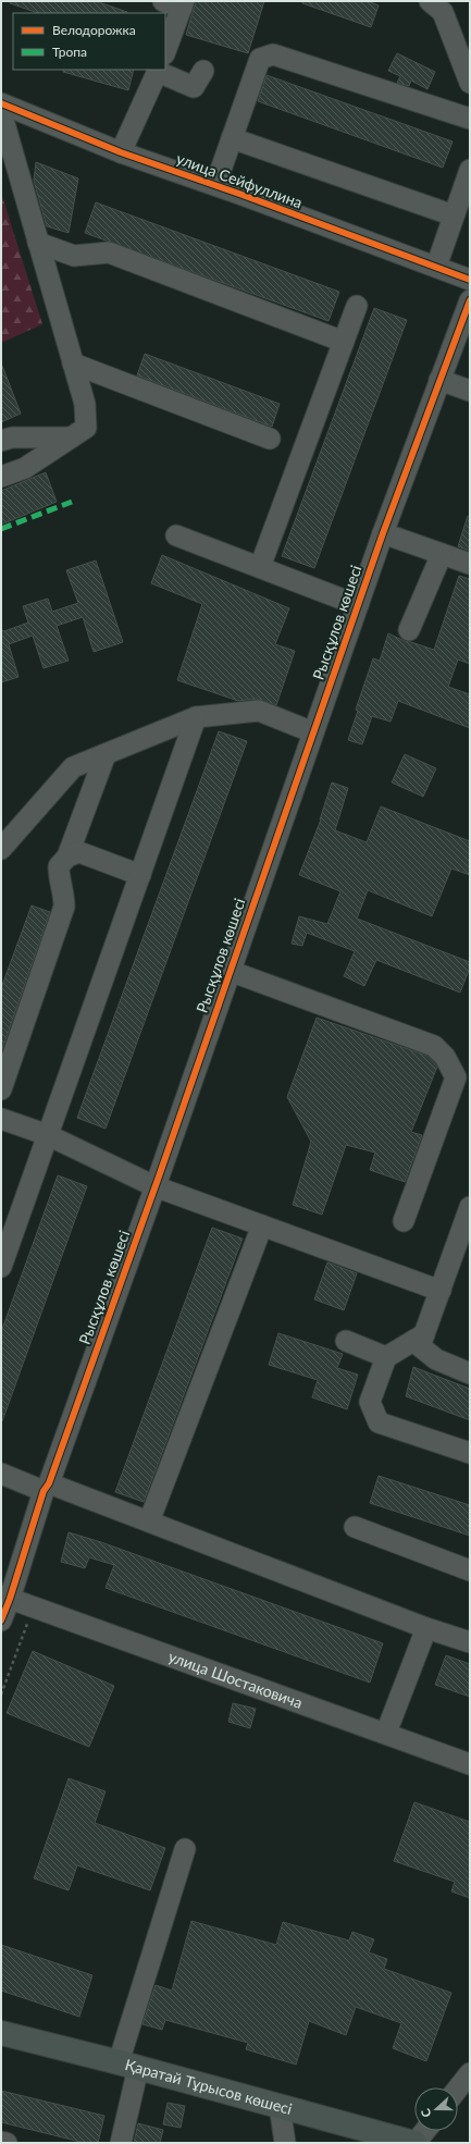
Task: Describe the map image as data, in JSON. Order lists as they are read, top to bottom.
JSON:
{
  "streets": {
    "main road": ["Қаратай Тұрысов көшесі"],
    "street": ["улица Сейфуллина", "Рысқұлов көшесі", "улица Шостаковича"]
  },
  "crossings": [
    ["Рысқұлов көшесі", "улица Шостаковича"]
  ],
  "legend": ["Велодорожка", "Тропа"],
  "north": "left"
}
